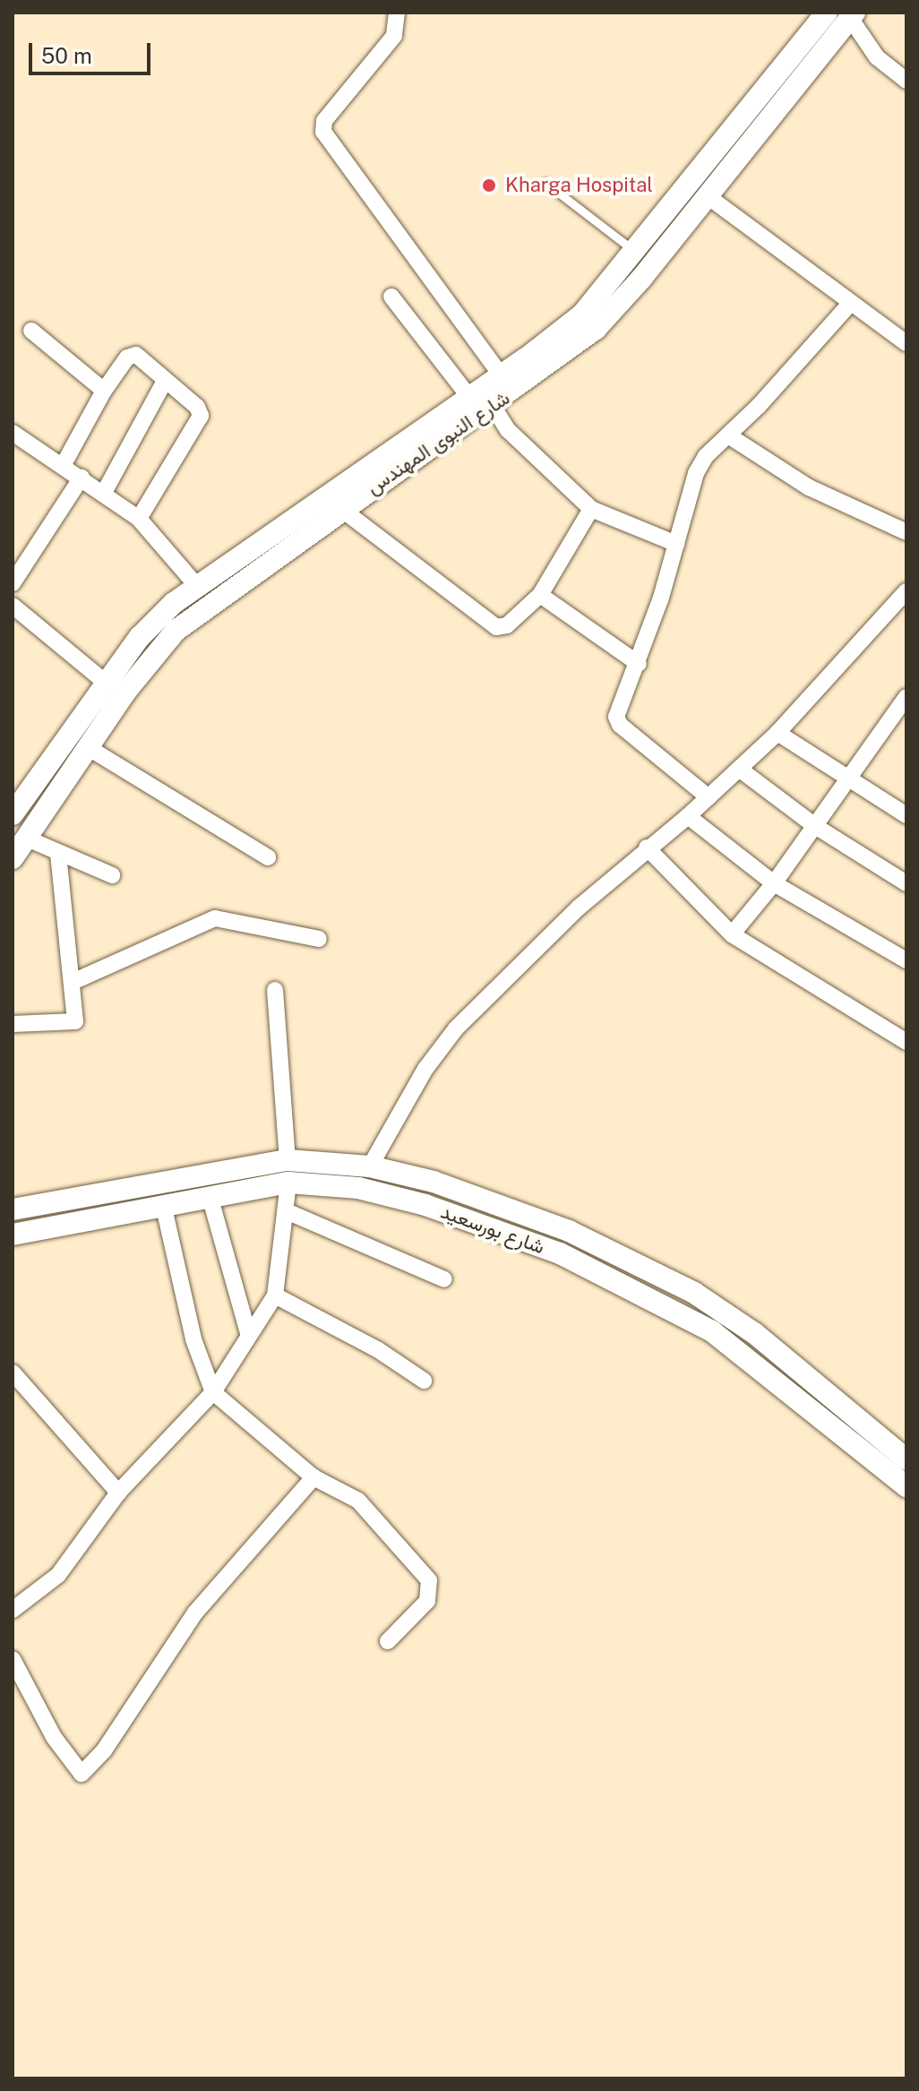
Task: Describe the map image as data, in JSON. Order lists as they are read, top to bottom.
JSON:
{
  "streets": {
    "street": ["شارع النبوى المهندس", "شارع بورسعيد"]
  },
  "places": ["Kharga Hospital"],
  "scale_bar": "50 m"
}
